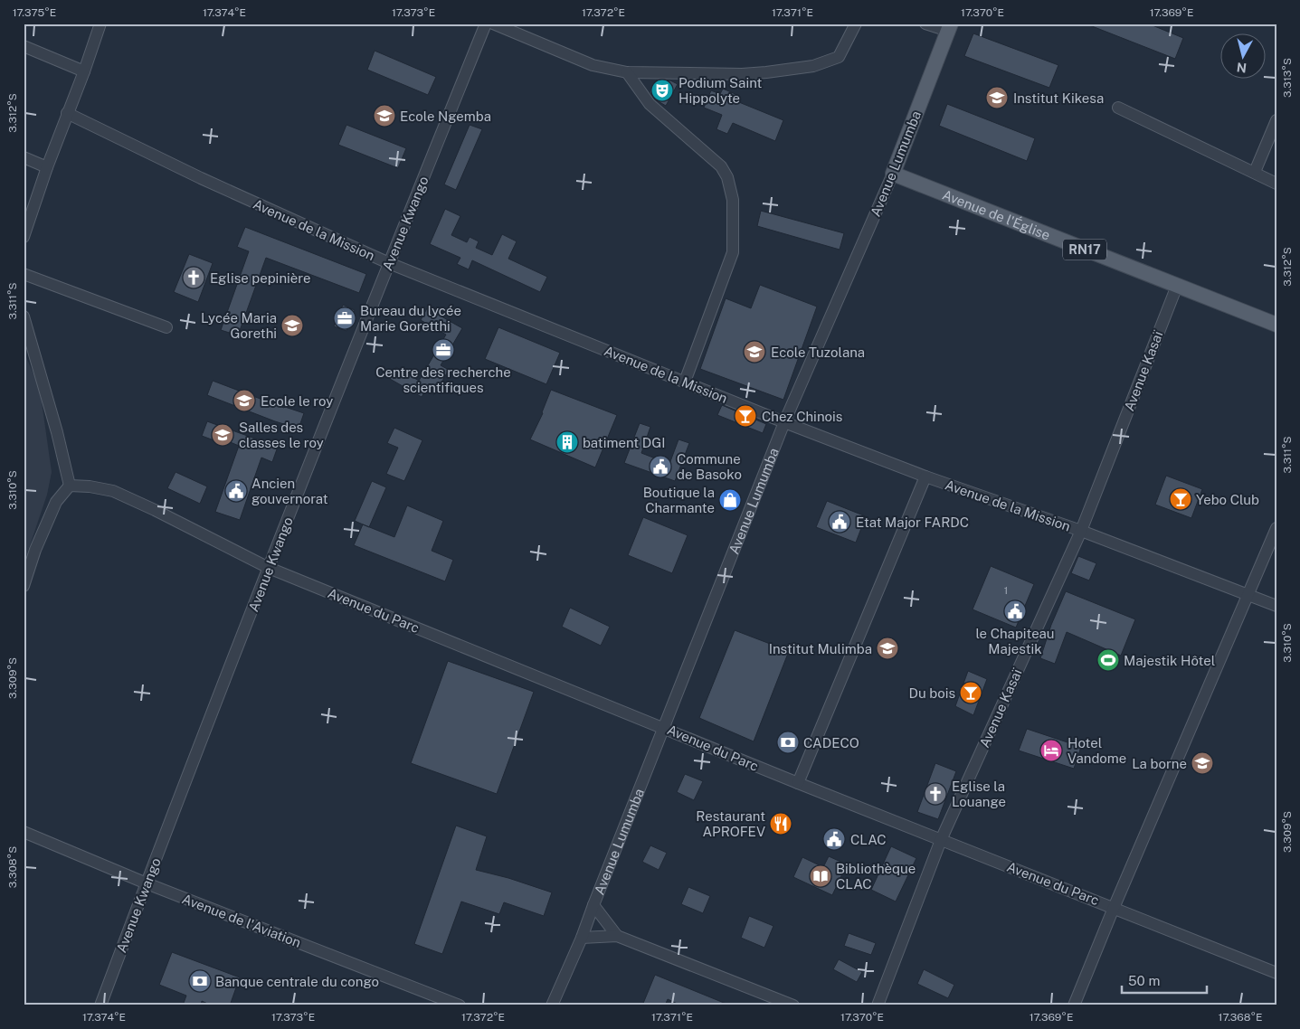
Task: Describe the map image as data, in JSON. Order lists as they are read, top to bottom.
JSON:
{
  "streets": {
    "main road": ["Avenue Lumumba", "Avenue de l'Église", "RN17"],
    "street": [
      "Avenue Kwango",
      "Avenue de la Mission",
      "Avenue Kasaï",
      "Avenue du Parc",
      "Avenue de l'Aviation"
    ]
  },
  "crossings": [
    ["Avenue Lumumba", "Avenue de l'Église"],
    ["Avenue Lumumba", "Avenue de la Mission"],
    ["Avenue Lumumba", "Avenue du Parc"],
    ["Avenue de l'Église", "Avenue Kasaï"],
    ["Avenue Kwango", "Avenue de la Mission"],
    ["Avenue Kwango", "Avenue du Parc"],
    ["Avenue Kwango", "Avenue de l'Aviation"],
    ["Avenue de la Mission", "Avenue Kasaï"],
    ["Avenue Kasaï", "Avenue du Parc"]
  ],
  "places": {
    "theatre": ["Podium Saint Hippolyte"],
    "school or university": [
      "Institut Kikesa",
      "Ecole Ngemba",
      "Lycée Maria Gorethi",
      "Ecole Tuzolana",
      "Ecole le roy",
      "Salles des classes le roy",
      "Institut Mulimba",
      "La borne"
    ],
    "church": ["Eglise pepinière", "Eglise la Louange"],
    "office": ["Bureau du lycée Marie Goretthi", "Centre des recherche scientifiques"],
    "bar": ["Chez Chinois", "Yebo Club", "Du bois"],
    "building": ["batiment DGI"],
    "public building": [
      "Commune de Basoko",
      "Ancien gouvernorat",
      "Etat Major FARDC",
      "le Chapiteau Majestik",
      "CLAC"
    ],
    "shop": ["Boutique la Charmante"],
    "sports": ["Majestik Hôtel"],
    "bank": ["CADECO", "Banque centrale du congo"],
    "hotel": ["Hotel Vandome"],
    "restaurant": ["Restaurant APROFEV"],
    "library": ["Bibliothèque CLAC"]
  },
  "house_numbers": ["1"],
  "scale_bar": "50 m",
  "north": "bottom",
  "coordinates": [
    "17.375°E",
    "17.374°E",
    "17.373°E",
    "17.372°E",
    "17.371°E",
    "17.370°E",
    "17.369°E",
    "3.313°S",
    "3.312°S",
    "3.311°S",
    "3.310°S",
    "3.309°S",
    "3.308°S",
    "17.368°E"
  ]
}
